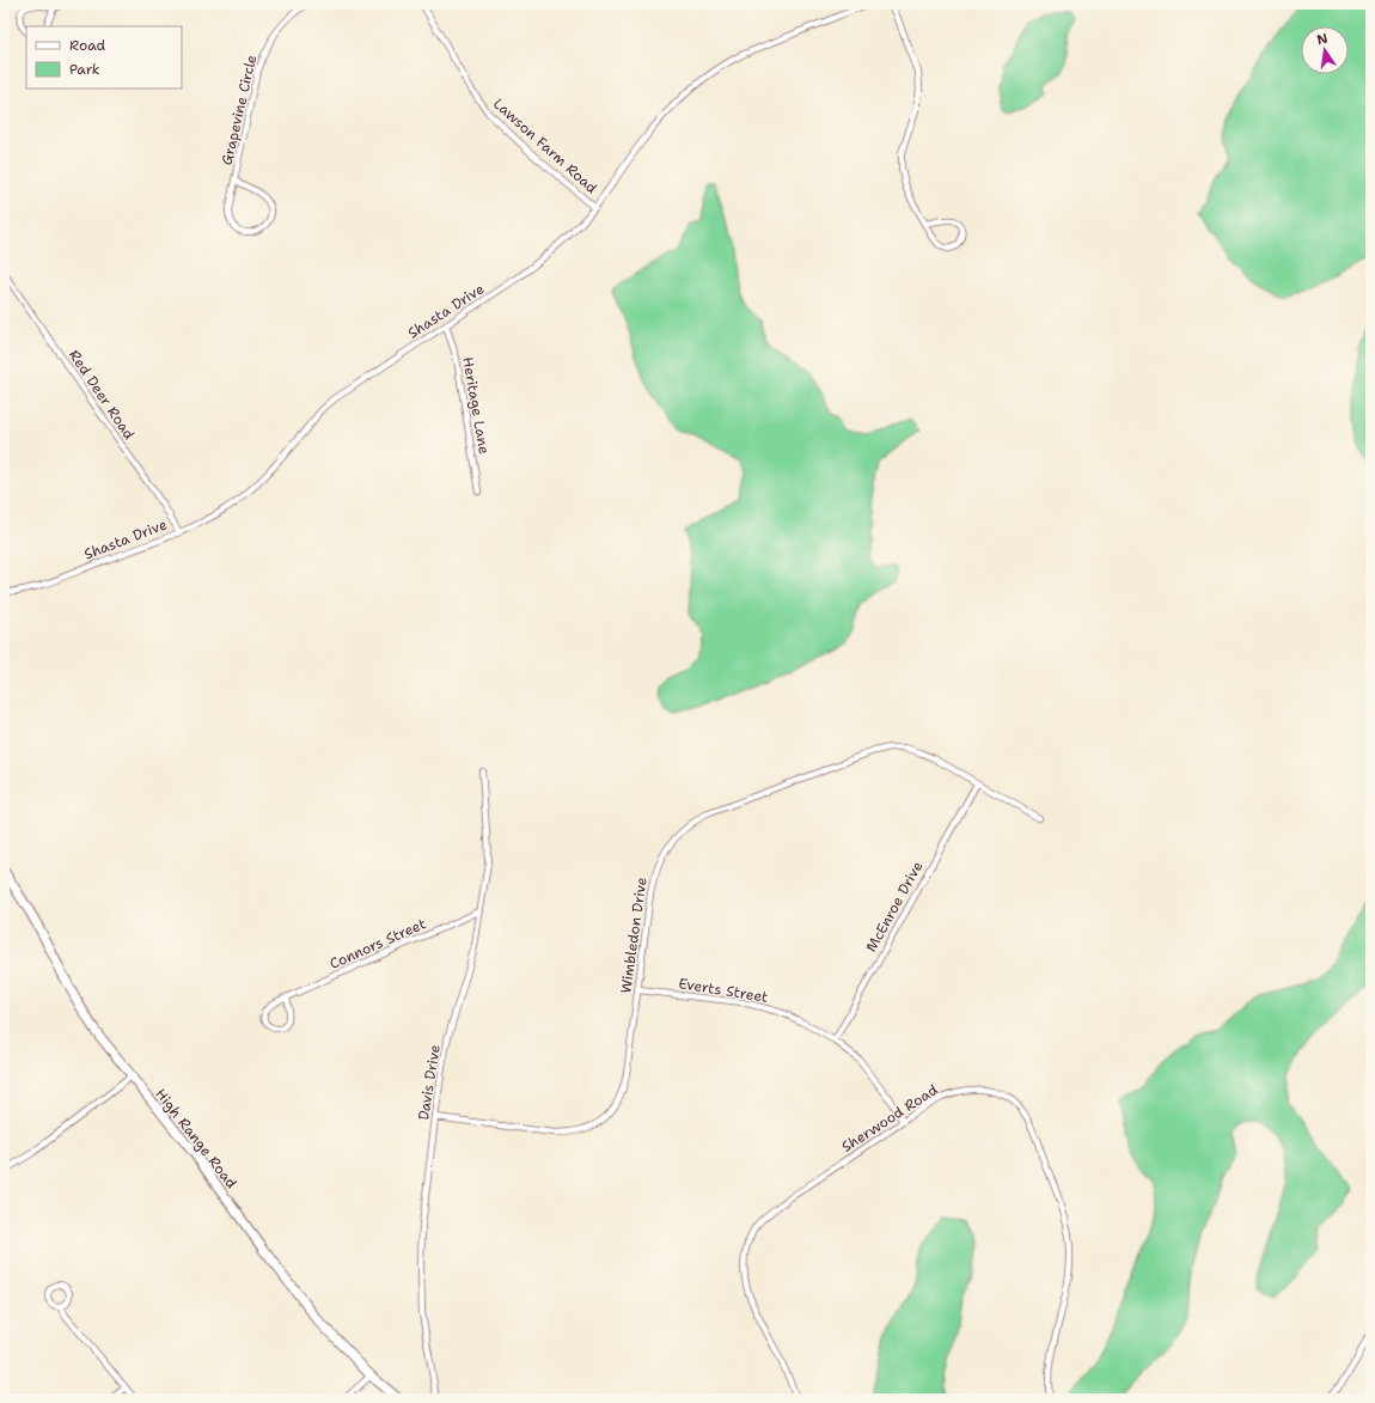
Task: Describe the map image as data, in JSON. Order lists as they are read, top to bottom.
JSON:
{
  "streets": {
    "street": [
      "Grapevine Circle",
      "Lawson Farm Road",
      "Shasta Drive",
      "Red Deer Road",
      "Heritage Lane",
      "McEnroe Drive",
      "Wimbledon Drive",
      "Connors Street",
      "Everts Street",
      "Davis Drive",
      "Sherwood Road",
      "High Range Road"
    ]
  },
  "crossings": [
    ["Lawson Farm Road", "Shasta Drive"],
    ["Shasta Drive", "Red Deer Road"],
    ["Shasta Drive", "Heritage Lane"],
    ["McEnroe Drive", "Wimbledon Drive"],
    ["McEnroe Drive", "Everts Street"],
    ["Wimbledon Drive", "Everts Street"],
    ["Wimbledon Drive", "Davis Drive"],
    ["Connors Street", "Davis Drive"],
    ["Everts Street", "Sherwood Road"]
  ],
  "legend": ["Road", "Park"],
  "north": "top"
}
